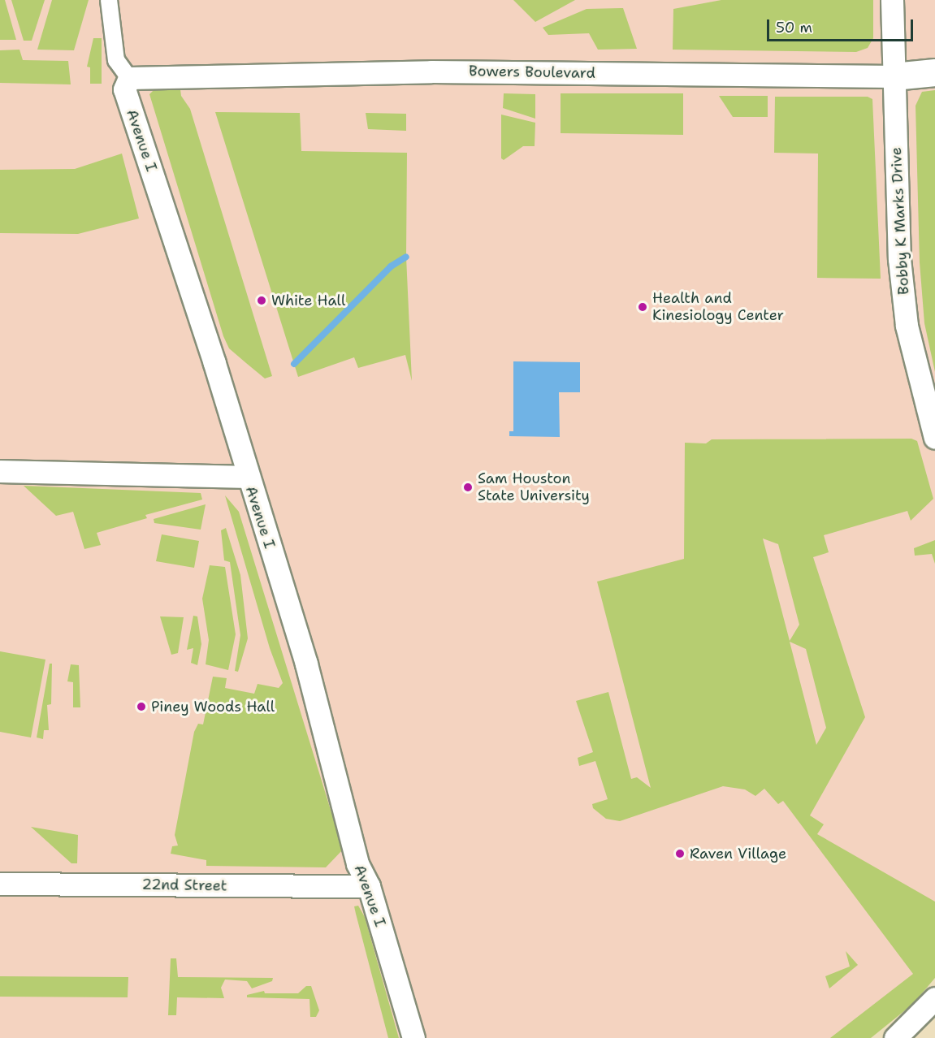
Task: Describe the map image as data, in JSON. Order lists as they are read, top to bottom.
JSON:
{
  "streets": {
    "street": [
      "Bowers Boulevard",
      "Avenue I",
      "Bobby K Marks Drive",
      "22nd Street"
    ]
  },
  "crossings": [
    ["Bowers Boulevard", "Avenue I"],
    ["Bowers Boulevard", "Bobby K Marks Drive"],
    ["Avenue I", "22nd Street"]
  ],
  "places": [
    "White Hall",
    "Health and Kinesiology Center",
    "Sam Houston State University",
    "Piney Woods Hall",
    "Raven Village"
  ],
  "scale_bar": "50 m"
}
